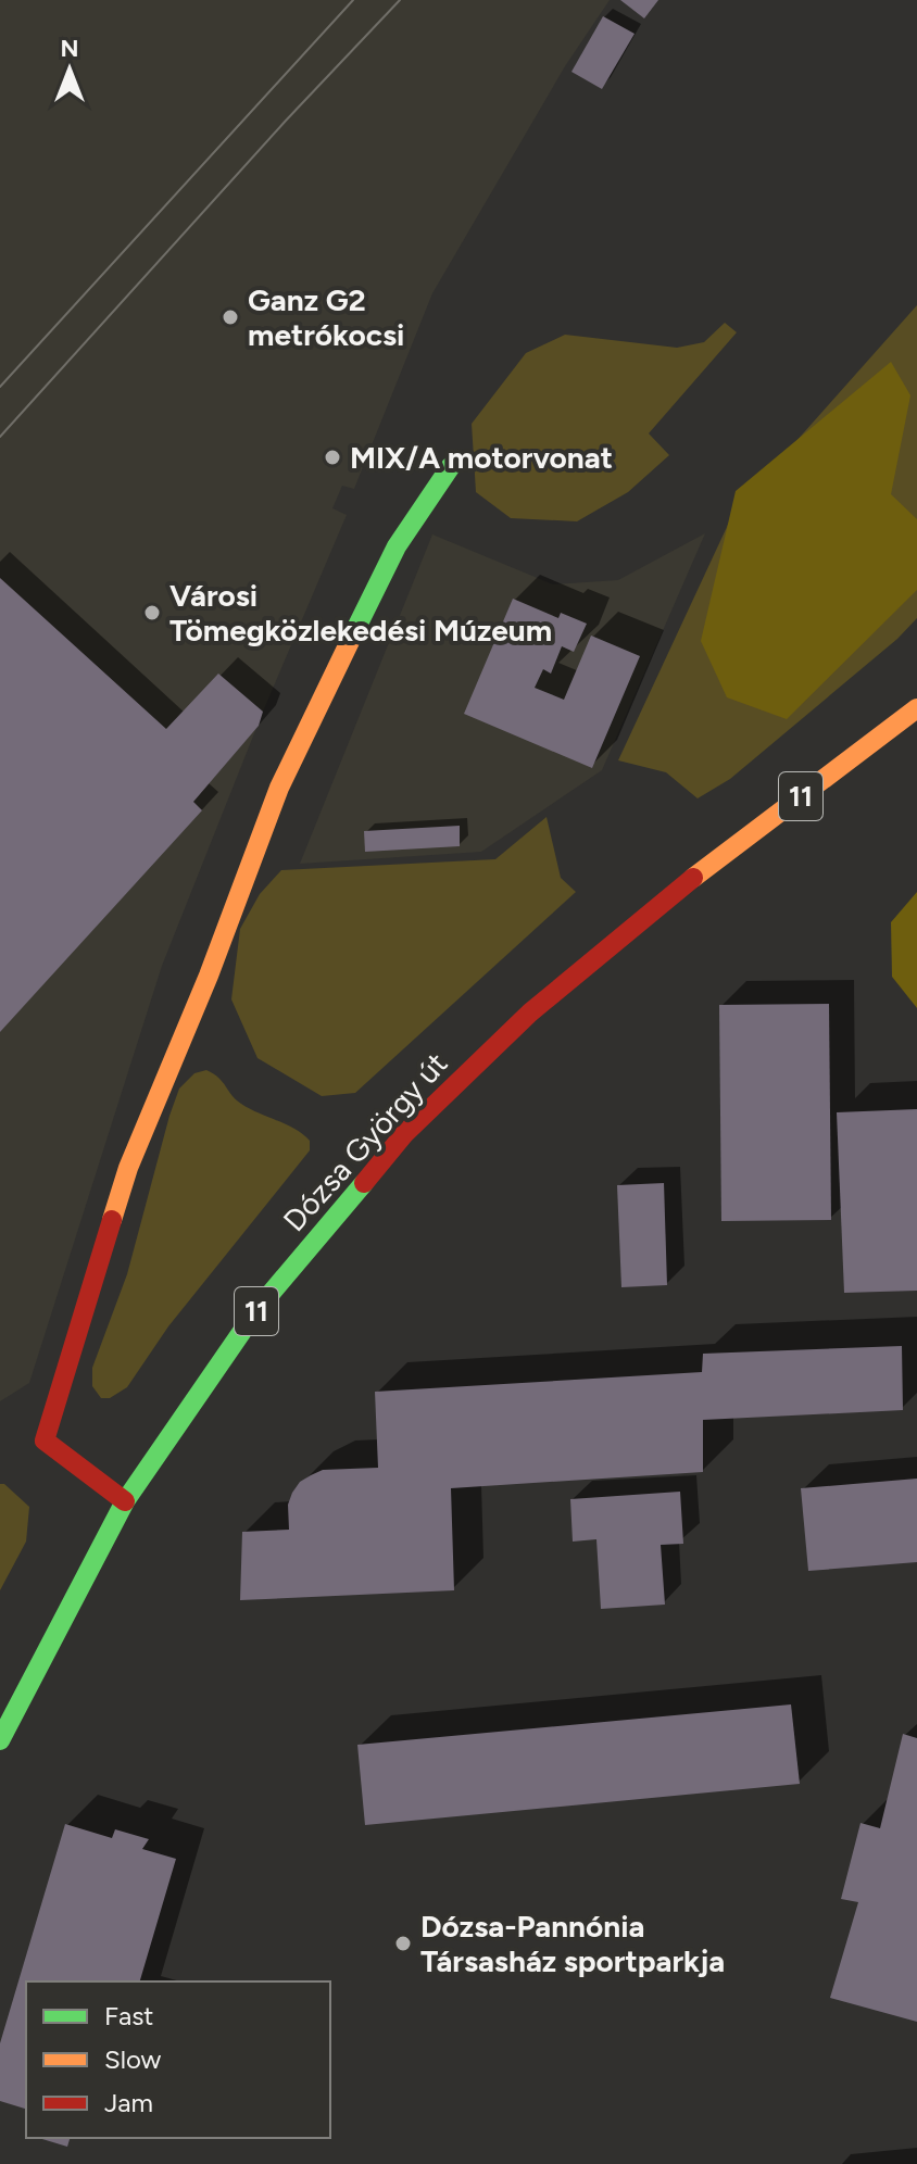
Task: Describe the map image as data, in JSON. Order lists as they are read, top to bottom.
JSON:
{
  "streets": {
    "main road": ["11", "Dózsa György út"]
  },
  "places": [
    "Ganz G2 metrókocsi",
    "MIX/A motorvonat",
    "Városi Tömegközlekedési Múzeum",
    "Dózsa-Pannónia Társasház sportparkja"
  ],
  "legend": ["Fast", "Slow", "Jam"],
  "north": "top"
}
